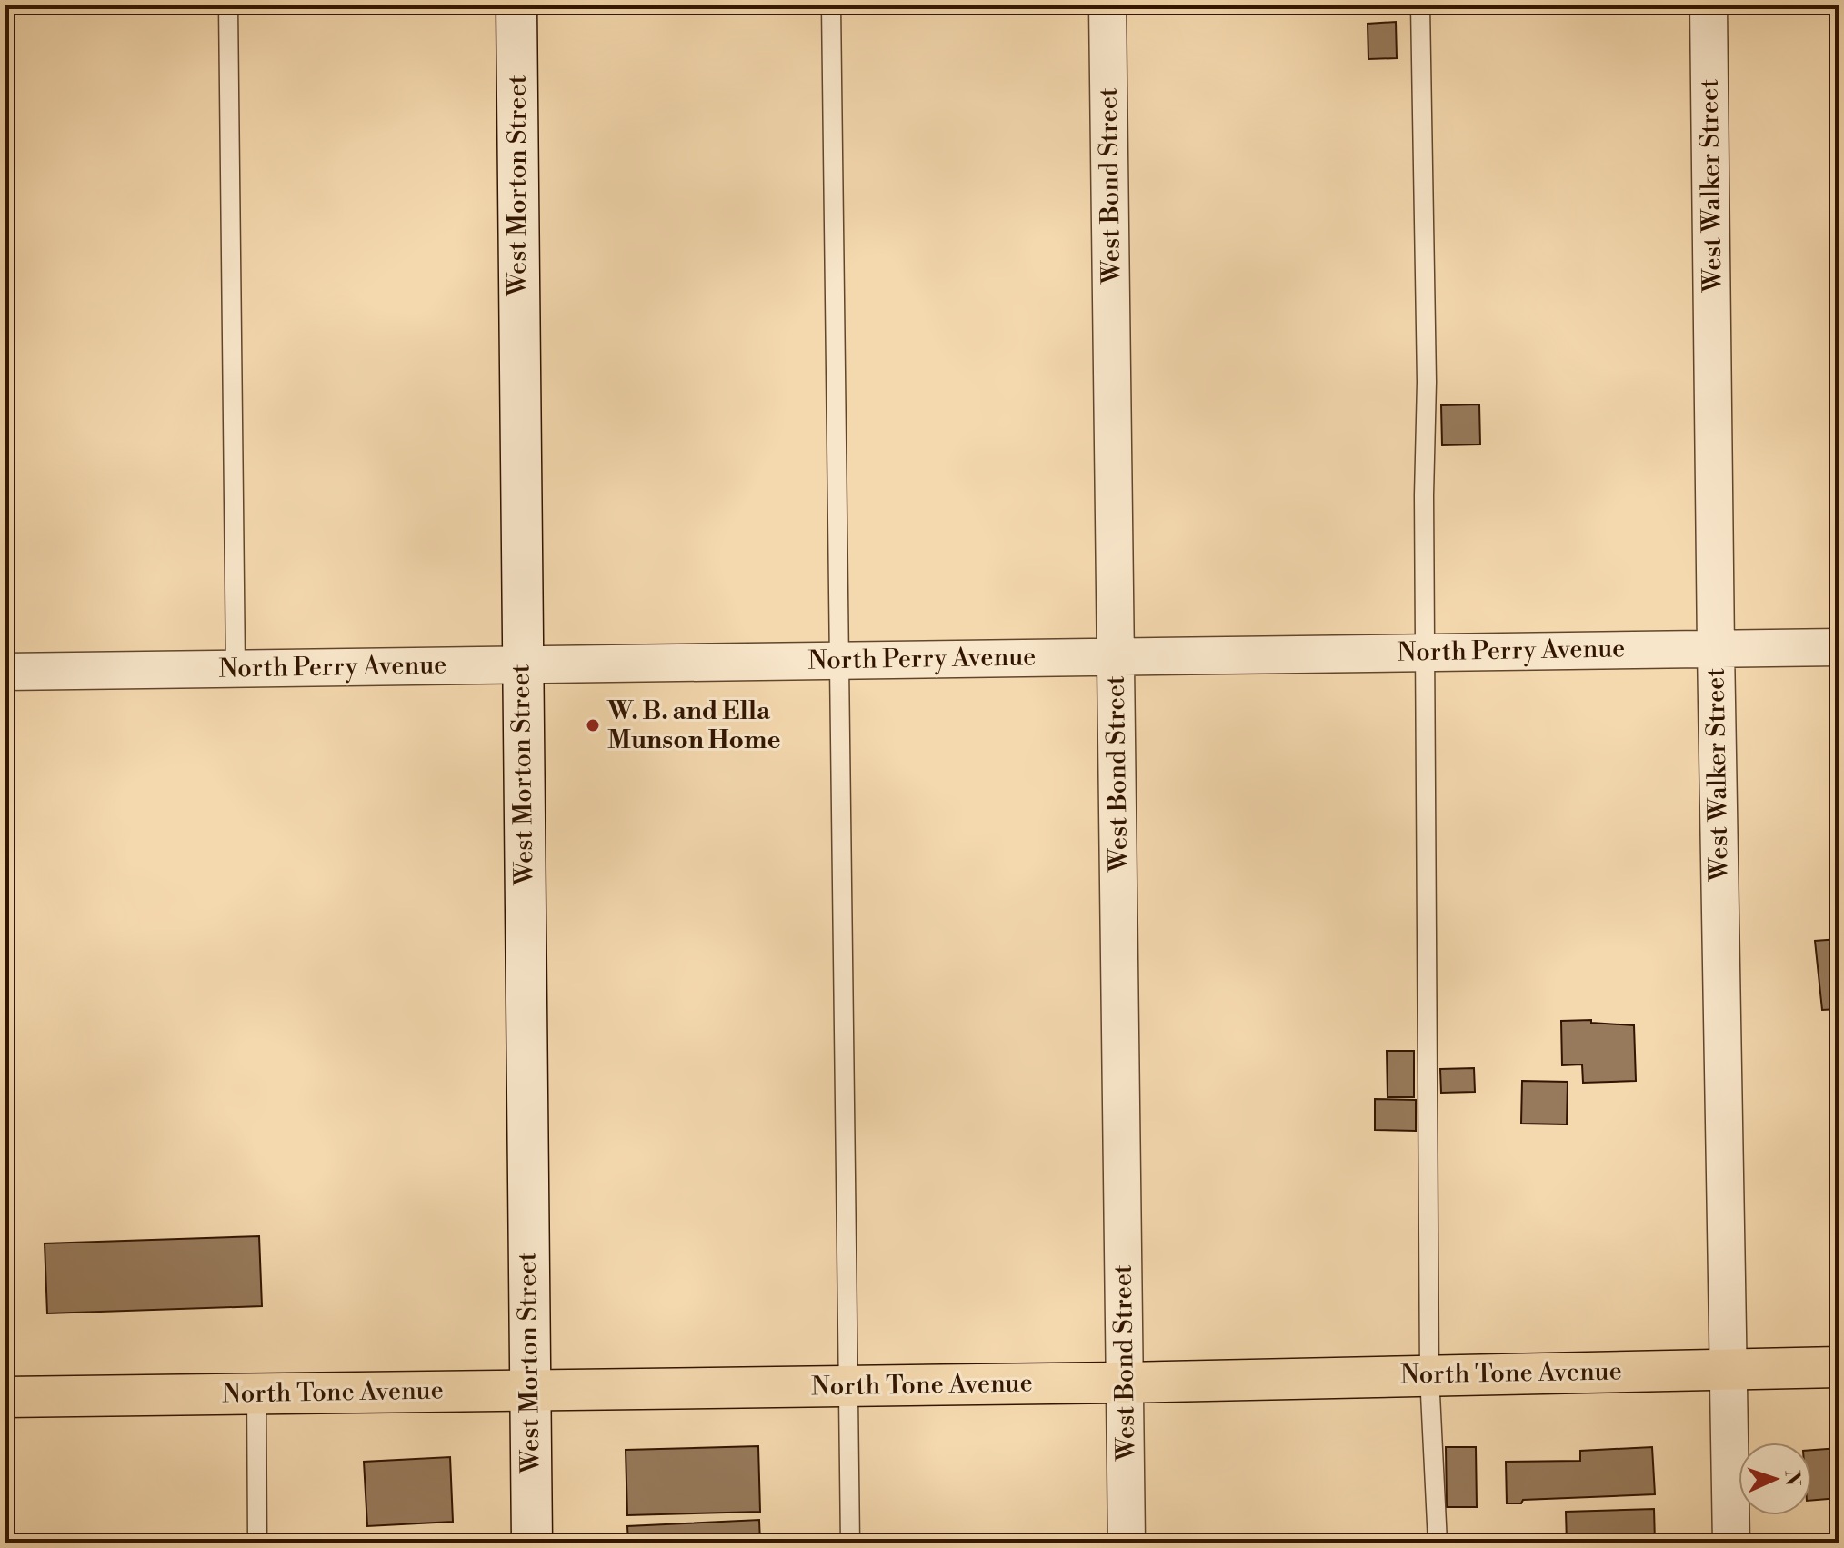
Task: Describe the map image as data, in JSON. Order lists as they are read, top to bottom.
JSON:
{
  "streets": {
    "main road": ["West Morton Street", "North Tone Avenue"],
    "street": ["West Bond Street", "West Walker Street", "North Perry Avenue"]
  },
  "crossings": [
    ["West Morton Street", "North Perry Avenue"],
    ["West Morton Street", "North Tone Avenue"],
    ["West Bond Street", "North Perry Avenue"],
    ["West Bond Street", "North Tone Avenue"],
    ["West Walker Street", "North Perry Avenue"],
    ["West Walker Street", "North Tone Avenue"]
  ],
  "places": ["W. B. and Ella Munson Home"],
  "north": "right"
}
